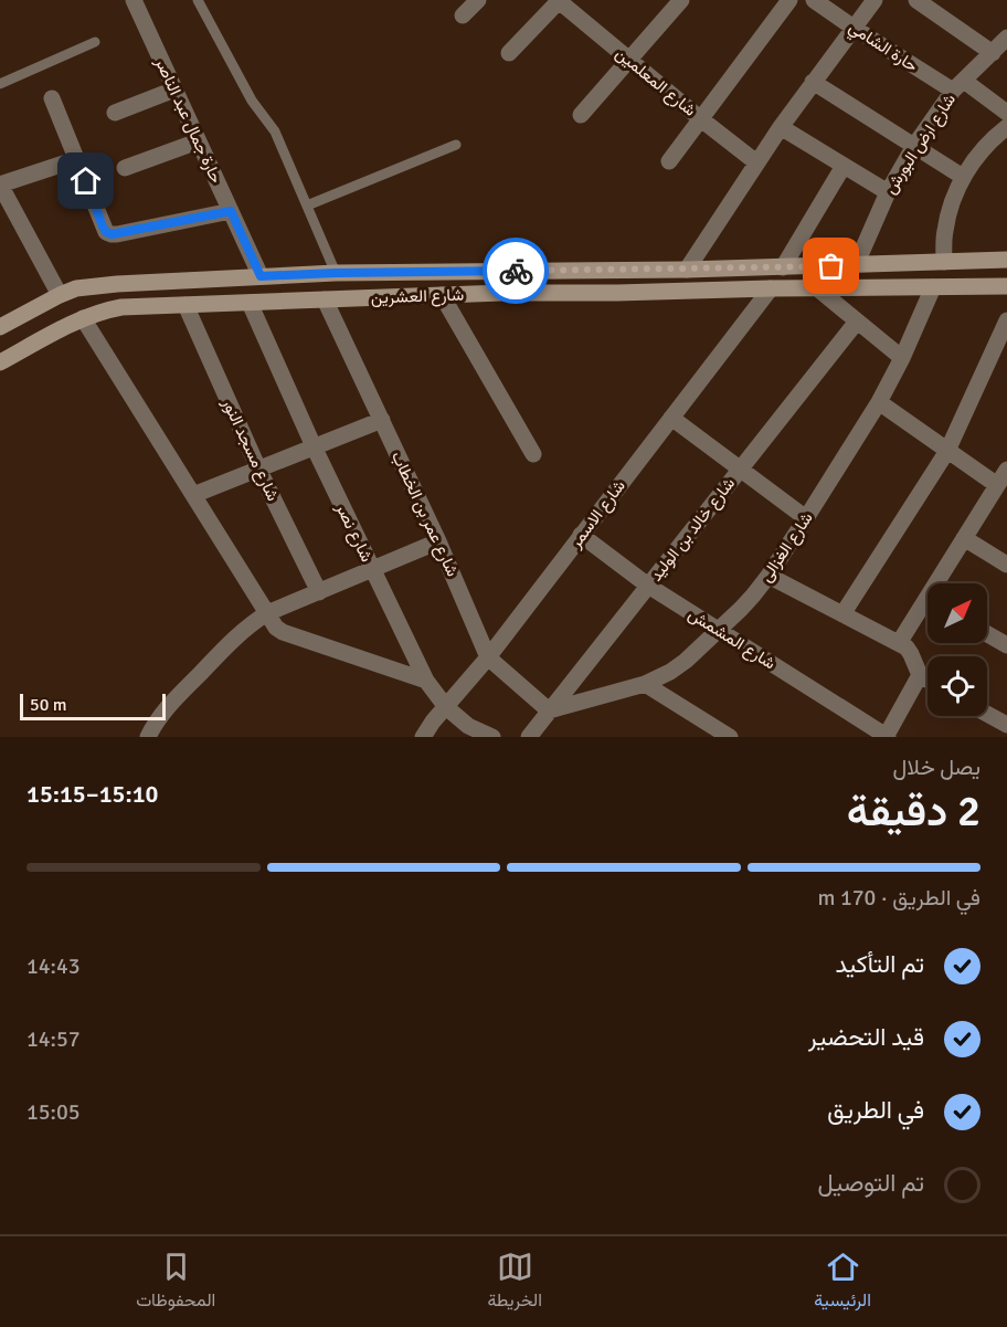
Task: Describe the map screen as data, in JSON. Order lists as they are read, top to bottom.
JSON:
{
  "streets": {
    "main road": ["شارع العشرين"],
    "street": [
      "حارة الشامي",
      "شارع المعلمين",
      "حارة جمال عبد الناصر",
      "شارع ارض البورش",
      "شارع مسجد النور",
      "شارع عمر بن الخطاب",
      "شارع الاسمر",
      "شارع خالد بن الوليد",
      "شارع نصر",
      "شارع الغزالى",
      "شارع المشمش"
    ]
  },
  "crossings": [
    ["حارة الشامي", "شارع ارض البورش"],
    ["حارة جمال عبد الناصر", "شارع العشرين"],
    ["شارع ارض البورش", "شارع العشرين"],
    ["شارع العشرين", "شارع مسجد النور"],
    ["شارع العشرين", "شارع عمر بن الخطاب"],
    ["شارع العشرين", "شارع الاسمر"],
    ["شارع العشرين", "شارع نصر"],
    ["شارع العشرين", "شارع الغزالى"],
    ["شارع عمر بن الخطاب", "شارع الاسمر"],
    ["شارع عمر بن الخطاب", "شارع خالد بن الوليد"],
    ["شارع عمر بن الخطاب", "شارع الغزالى"],
    ["شارع الاسمر", "شارع نصر"],
    ["شارع الاسمر", "شارع المشمش"],
    ["شارع خالد بن الوليد", "شارع الغزالى"],
    ["شارع خالد بن الوليد", "شارع المشمش"],
    ["شارع الغزالى", "شارع المشمش"]
  ],
  "scale_bar": "50 m",
  "north": "top right",
  "page": {
    "scale": "50 m",
    "heading": ["2 دقيقة", "يصل خلال", "15:10–15:15"],
    "bar": "في الطريق · 170 m",
    "list": [
      ["تم التأكيد", "14:43"],
      ["قيد التحضير", "14:57"],
      ["في الطريق", "15:05"],
      "تم التوصيل"
    ],
    "tabs": ["الرئيسية", "الخريطة", "المحفوظات"]
  }
}
